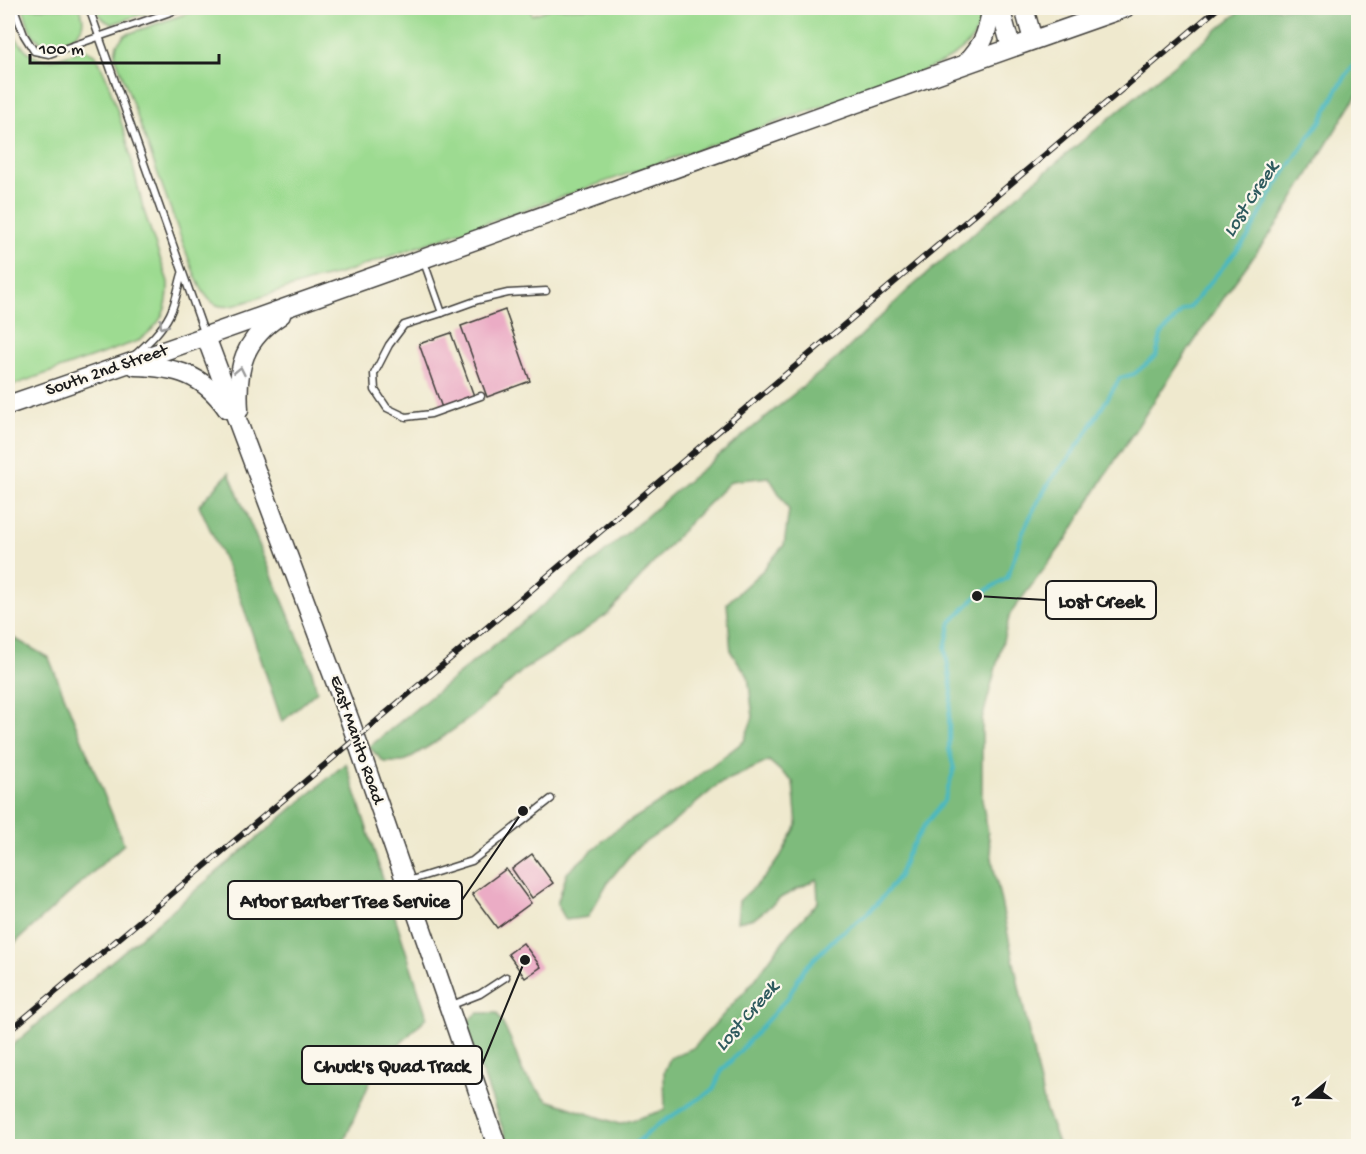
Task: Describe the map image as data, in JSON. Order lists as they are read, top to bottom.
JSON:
{
  "streets": {
    "main road": ["South 2nd Street", "East Manito Road"]
  },
  "crossings": [
    ["South 2nd Street", "East Manito Road"]
  ],
  "water": ["Lost Creek"],
  "places": ["Lost Creek", "Arbor Barber Tree Service", "Chuck's Quad Track"],
  "scale_bar": "100 m",
  "north": "left"
}
